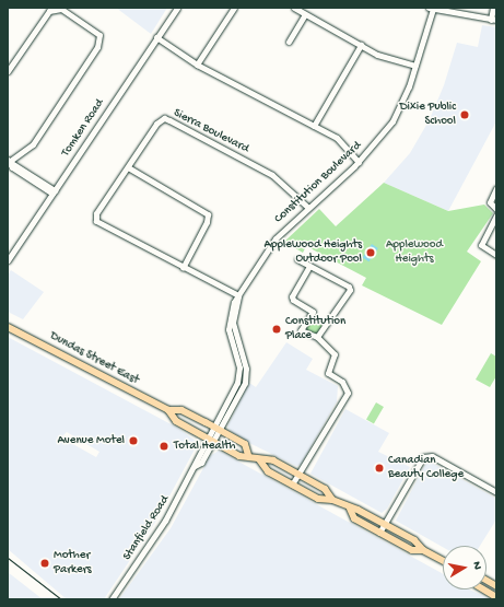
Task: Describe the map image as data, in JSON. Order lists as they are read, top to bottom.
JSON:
{
  "streets": {
    "main road": ["Dundas Street East"],
    "street": [
      "Tomken Road",
      "Sierra Boulevard",
      "Constitution Boulevard",
      "Stanfield Road"
    ]
  },
  "crossings": [
    ["Sierra Boulevard", "Constitution Boulevard"],
    ["Constitution Boulevard", "Dundas Street East"],
    ["Constitution Boulevard", "Stanfield Road"],
    ["Dundas Street East", "Stanfield Road"]
  ],
  "parks": ["Applewood Heights"],
  "places": [
    "Dixie Public School",
    "Applewood Heights Outdoor Pool",
    "Constitution Place",
    "Avenue Motel",
    "Total Health",
    "Canadian Beauty College",
    "Mother Parkers"
  ],
  "north": "right"
}
